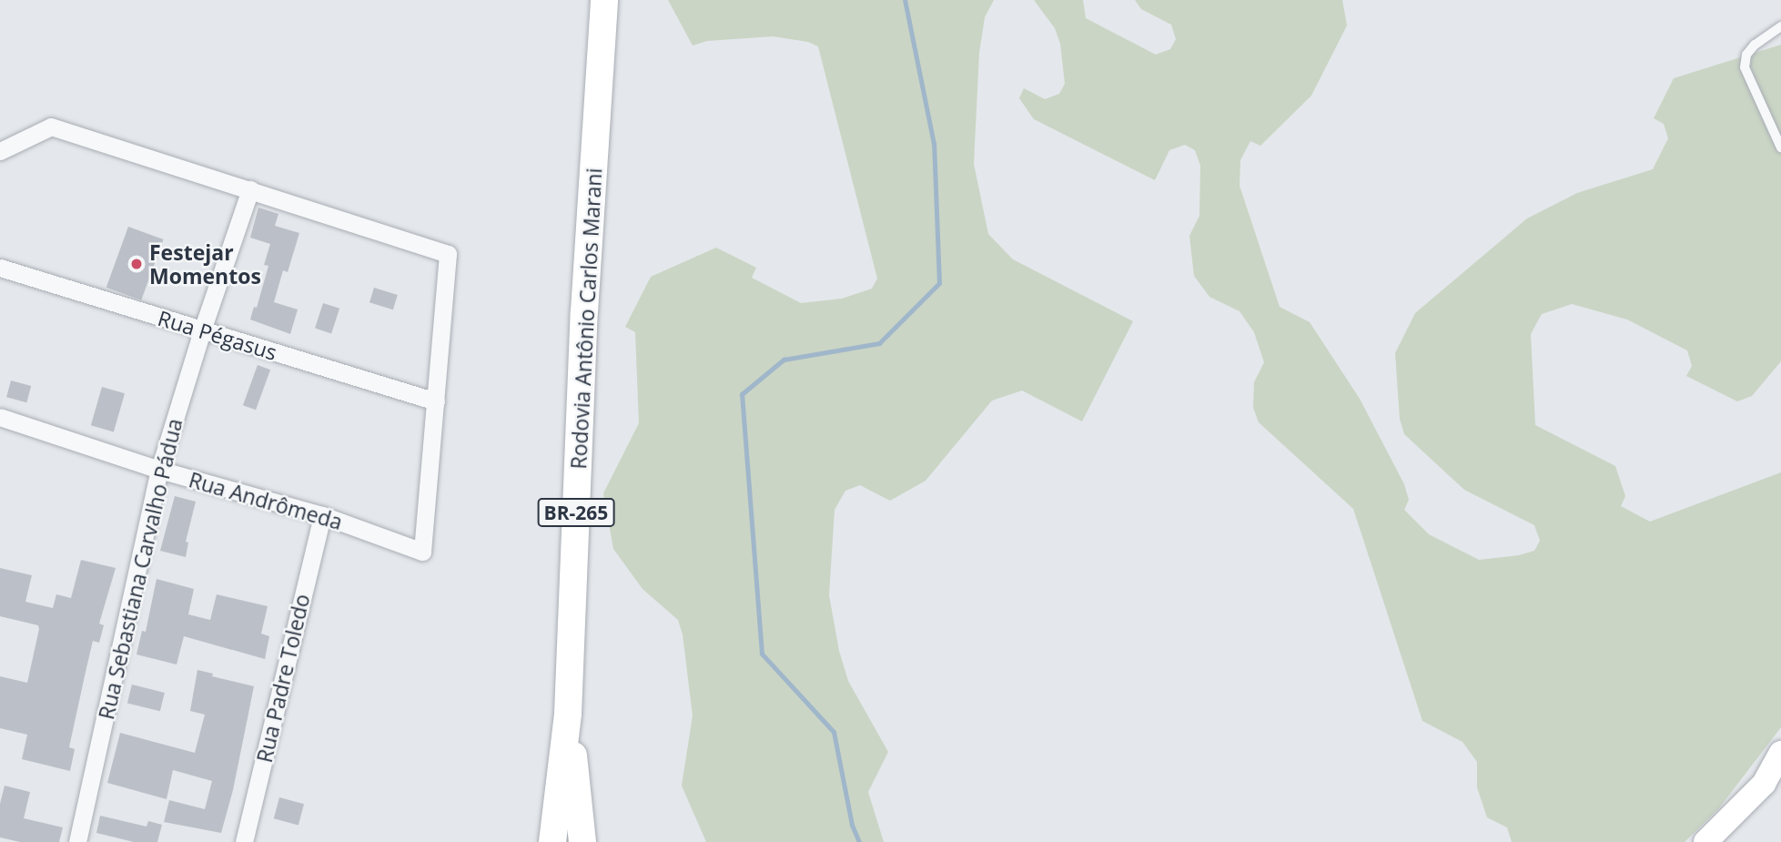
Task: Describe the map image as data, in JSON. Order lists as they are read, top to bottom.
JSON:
{
  "streets": {
    "main road": ["Rodovia Antônio Carlos Marani", "BR-265"],
    "street": [
      "Rua Pégasus",
      "Rua Andrômeda",
      "Rua Sebastiana Carvalho Pádua",
      "Rua Padre Toledo"
    ]
  },
  "crossings": [
    ["Rua Pégasus", "Rua Andrômeda"],
    ["Rua Pégasus", "Rua Sebastiana Carvalho Pádua"],
    ["Rua Andrômeda", "Rua Sebastiana Carvalho Pádua"],
    ["Rua Andrômeda", "Rua Padre Toledo"]
  ],
  "places": ["Festejar Momentos"]
}
